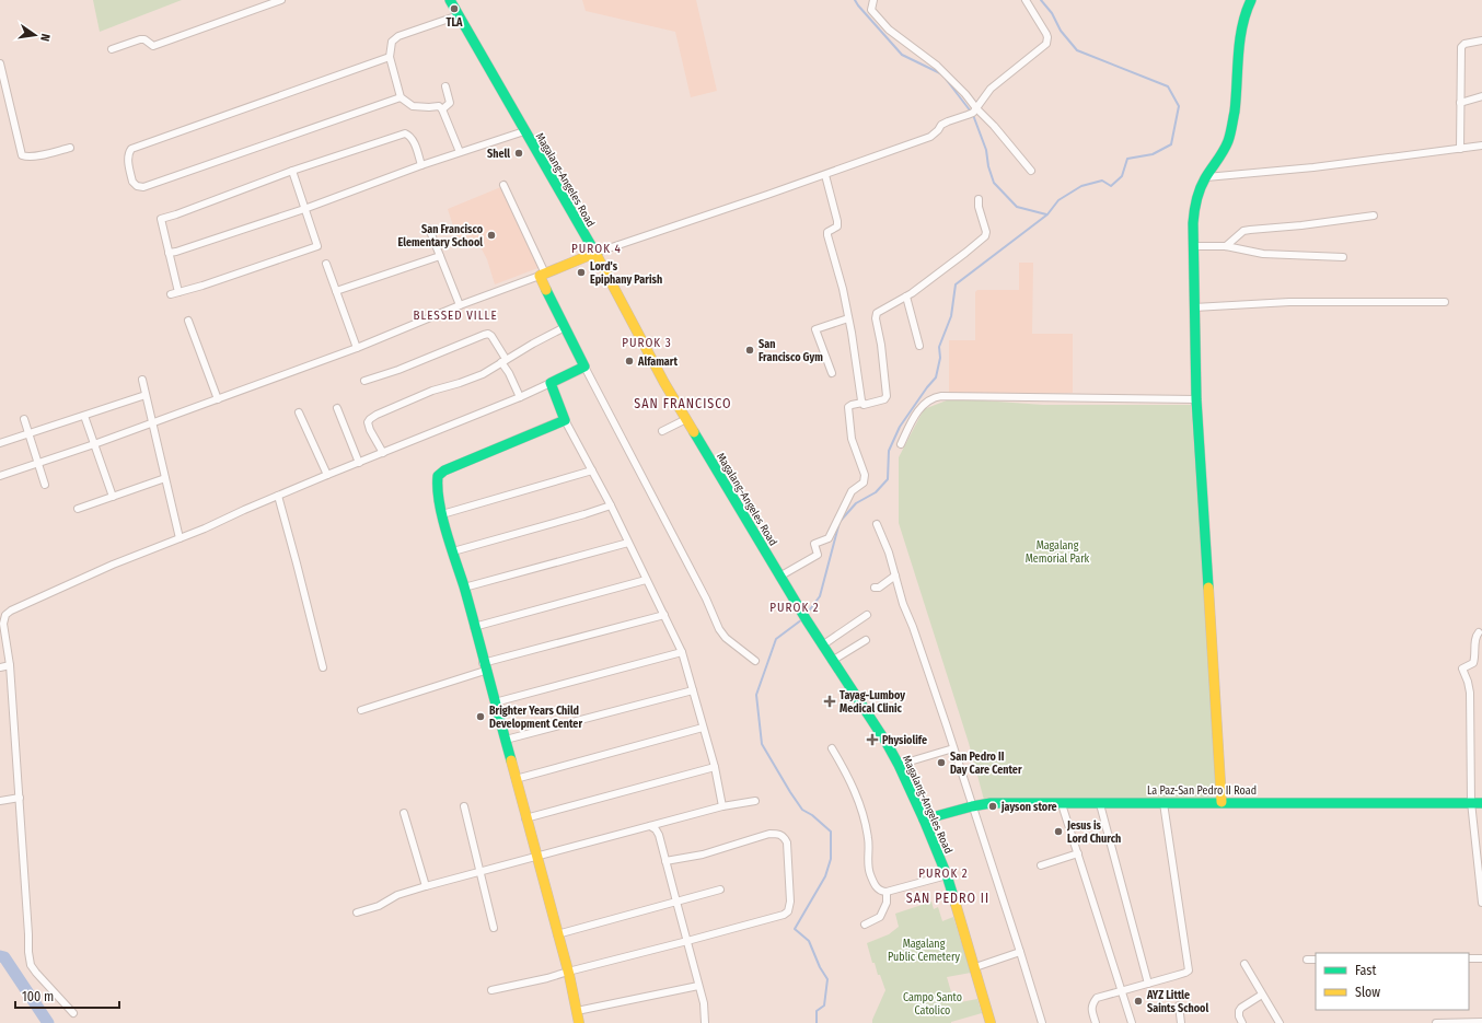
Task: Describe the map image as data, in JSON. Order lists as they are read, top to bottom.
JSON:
{
  "streets": {
    "street": ["Magalang-Angeles Road", "La Paz-San Pedro II Road"]
  },
  "crossings": [
    ["Magalang-Angeles Road", "La Paz-San Pedro II Road"]
  ],
  "districts": [
    "PUROK 4",
    "BLESSED VILLE",
    "PUROK 3",
    "SAN FRANCISCO",
    "PUROK 2",
    "PUROK 2",
    "SAN PEDRO II"
  ],
  "parks": ["Magalang Memorial Park", "Magalang Public Cemetery", "Campo Santo Catolico"],
  "places": {
    "other": [
      "TLA",
      "Shell",
      "San Francisco Elementary School",
      "Lord's Epiphany Parish",
      "San Francisco Gym",
      "Alfamart",
      "Brighter Years Child Development Center",
      "San Pedro II Day Care Center",
      "jayson store",
      "Jesus is Lord Church",
      "AYZ Little Saints School"
    ],
    "health": ["Tayag-Lumboy Medical Clinic", "Physiolife"]
  },
  "legend": ["Fast", "Slow"],
  "scale_bar": "100 m",
  "north": "right"
}
